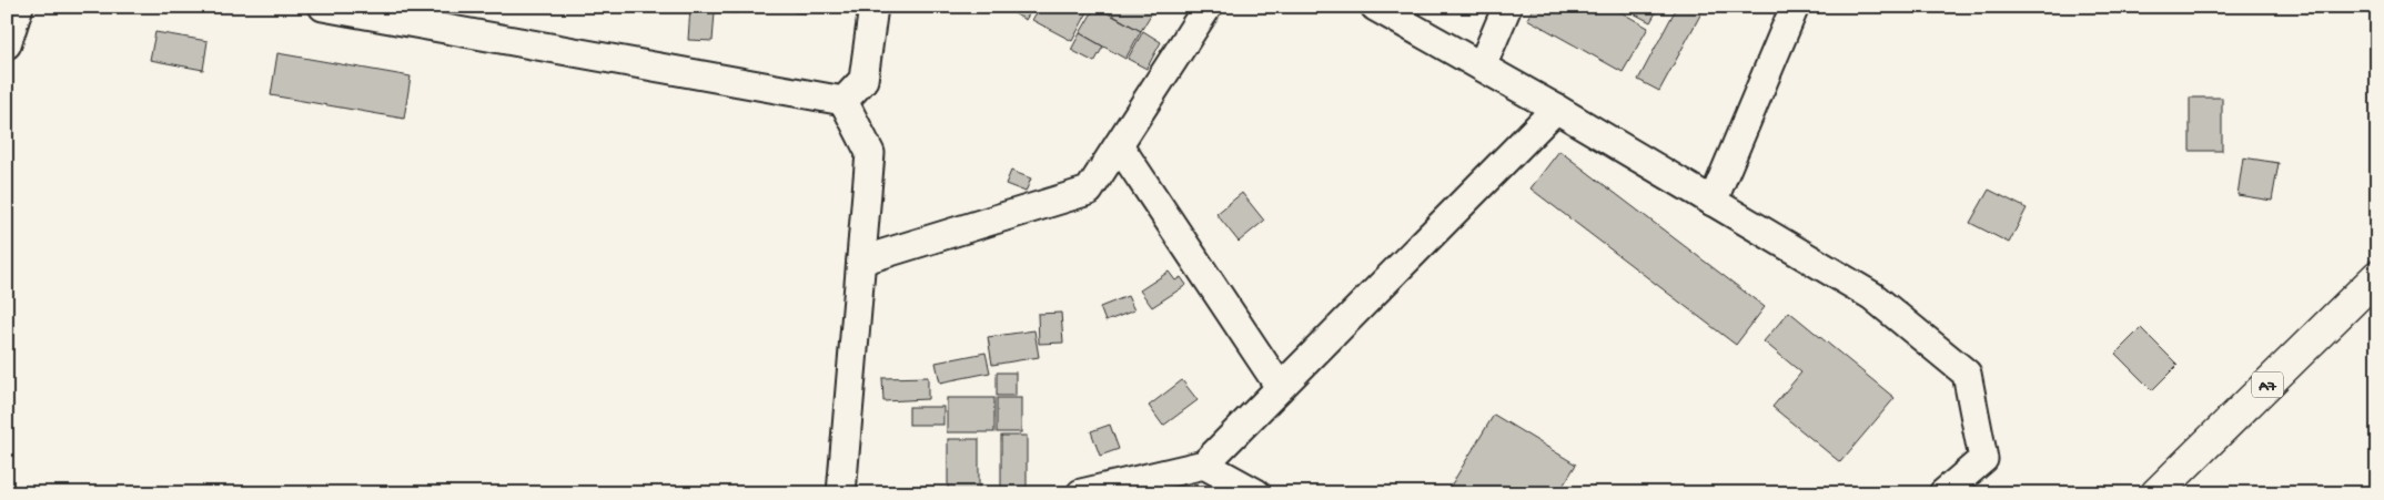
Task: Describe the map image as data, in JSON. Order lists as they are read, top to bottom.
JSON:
{
  "streets": {
    "highway": ["A7"]
  }
}
